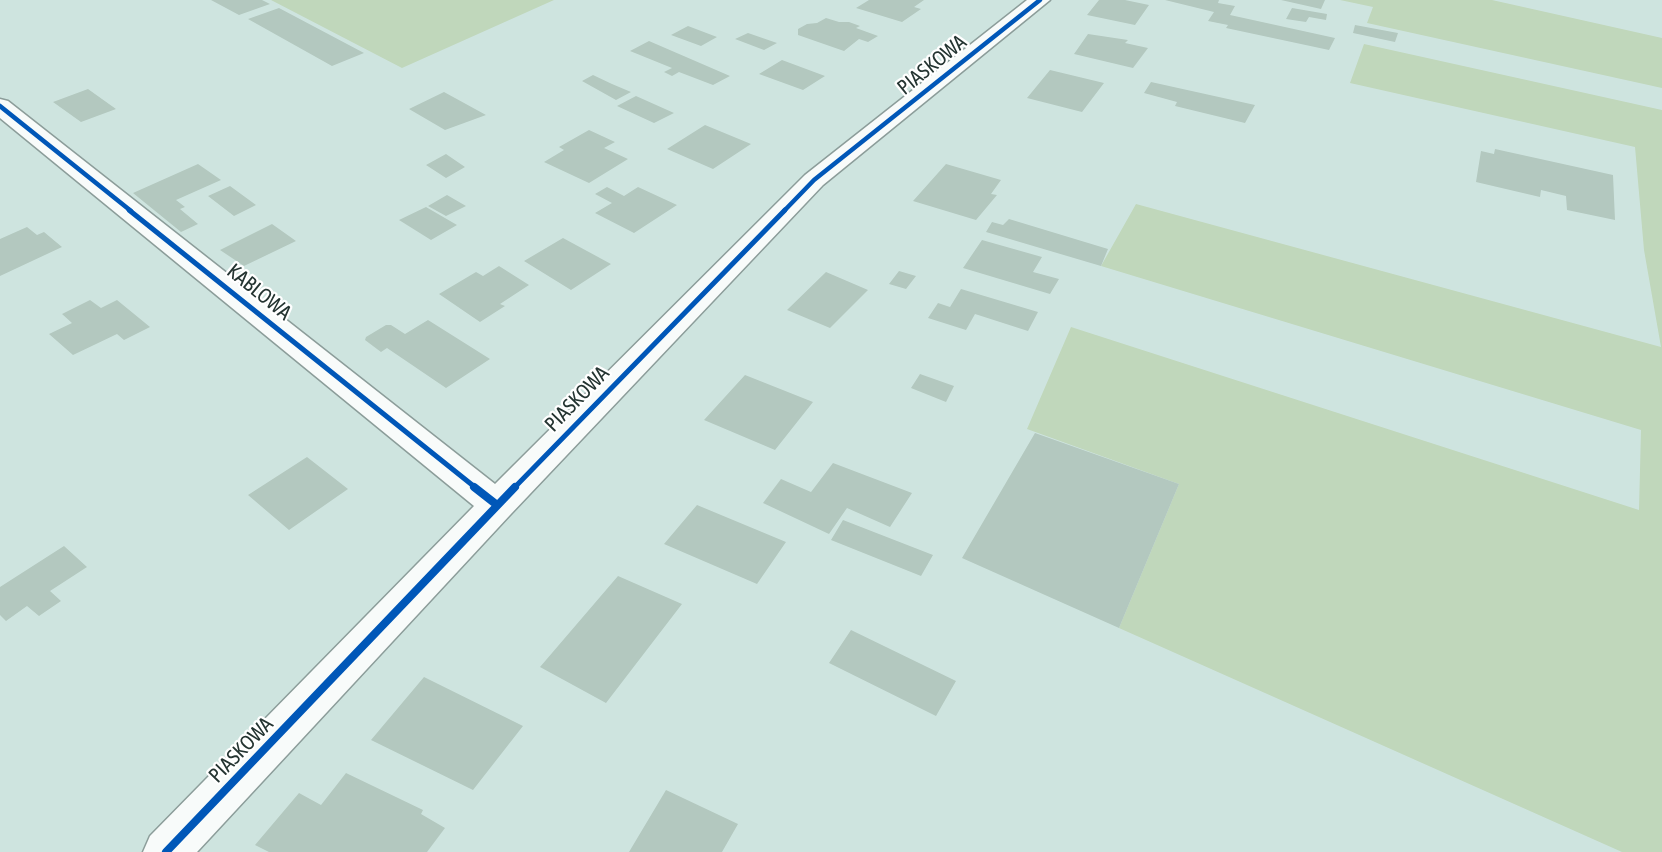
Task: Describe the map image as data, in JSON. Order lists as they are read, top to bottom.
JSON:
{
  "streets": {
    "street": ["PIASKOWA", "KABLOWA"]
  },
  "crossings": [
    ["PIASKOWA", "KABLOWA"]
  ]
}
